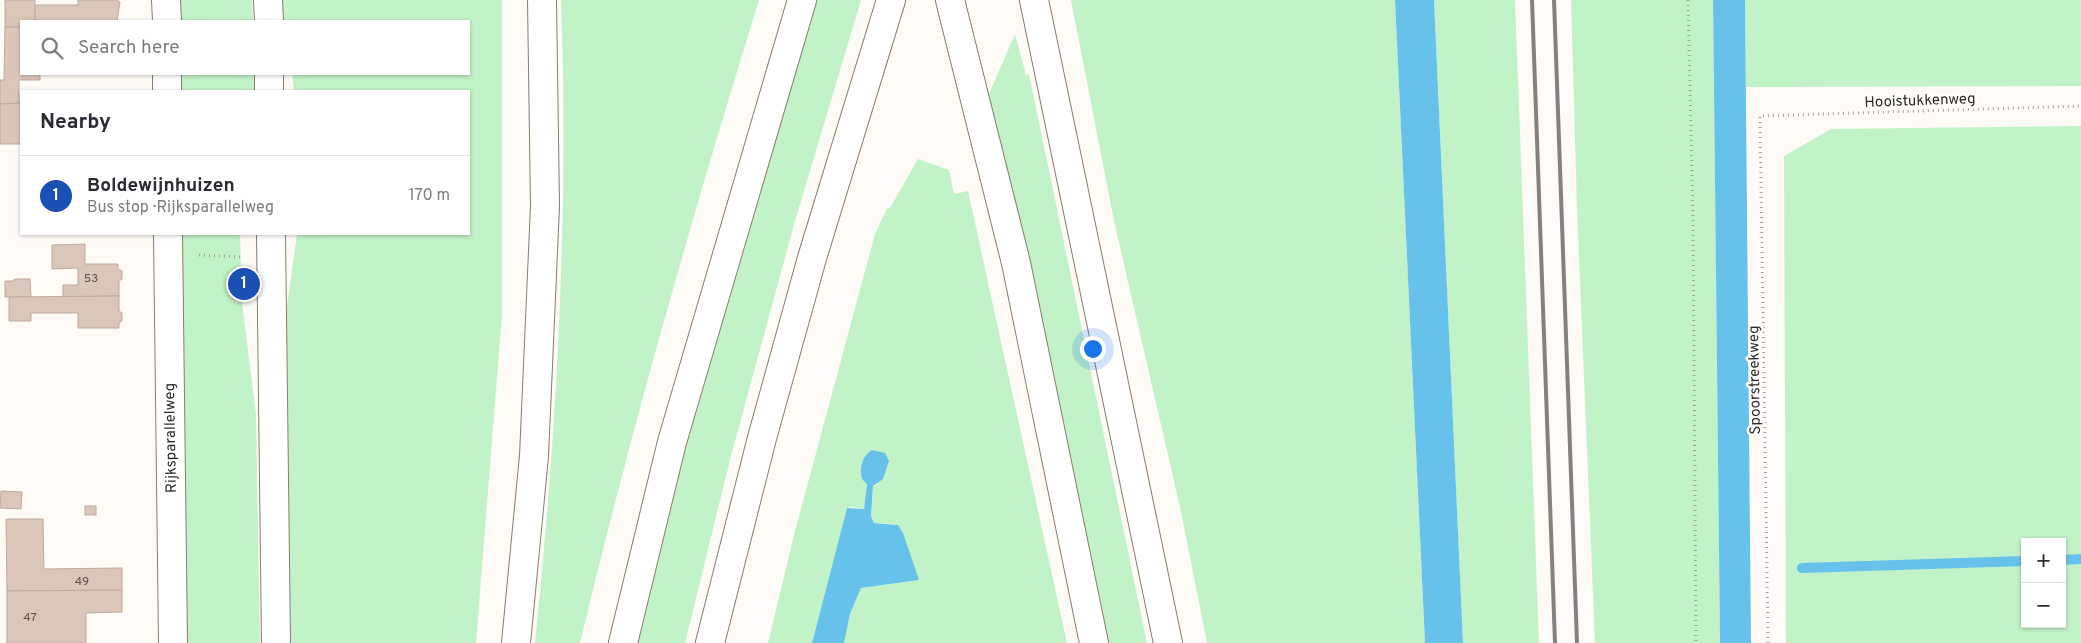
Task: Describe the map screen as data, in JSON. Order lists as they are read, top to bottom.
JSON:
{
  "streets": {
    "main road": ["Rijksparallelweg"],
    "path": ["Hooistukkenweg", "Spoorstreekweg"]
  },
  "crossings": [
    ["Hooistukkenweg", "Spoorstreekweg"]
  ],
  "house_numbers": ["53", "49", "47"],
  "page": {
    "search": "Search here",
    "heading": "Nearby",
    "list": [
      {
        "mark": "1",
        "name": "Boldewijnhuizen",
        "note": "Bus stop · Rijksparallelweg",
        "value": "170 m"
      }
    ],
    "pins": "1",
    "map_buttons": ["+", "−"]
  }
}
